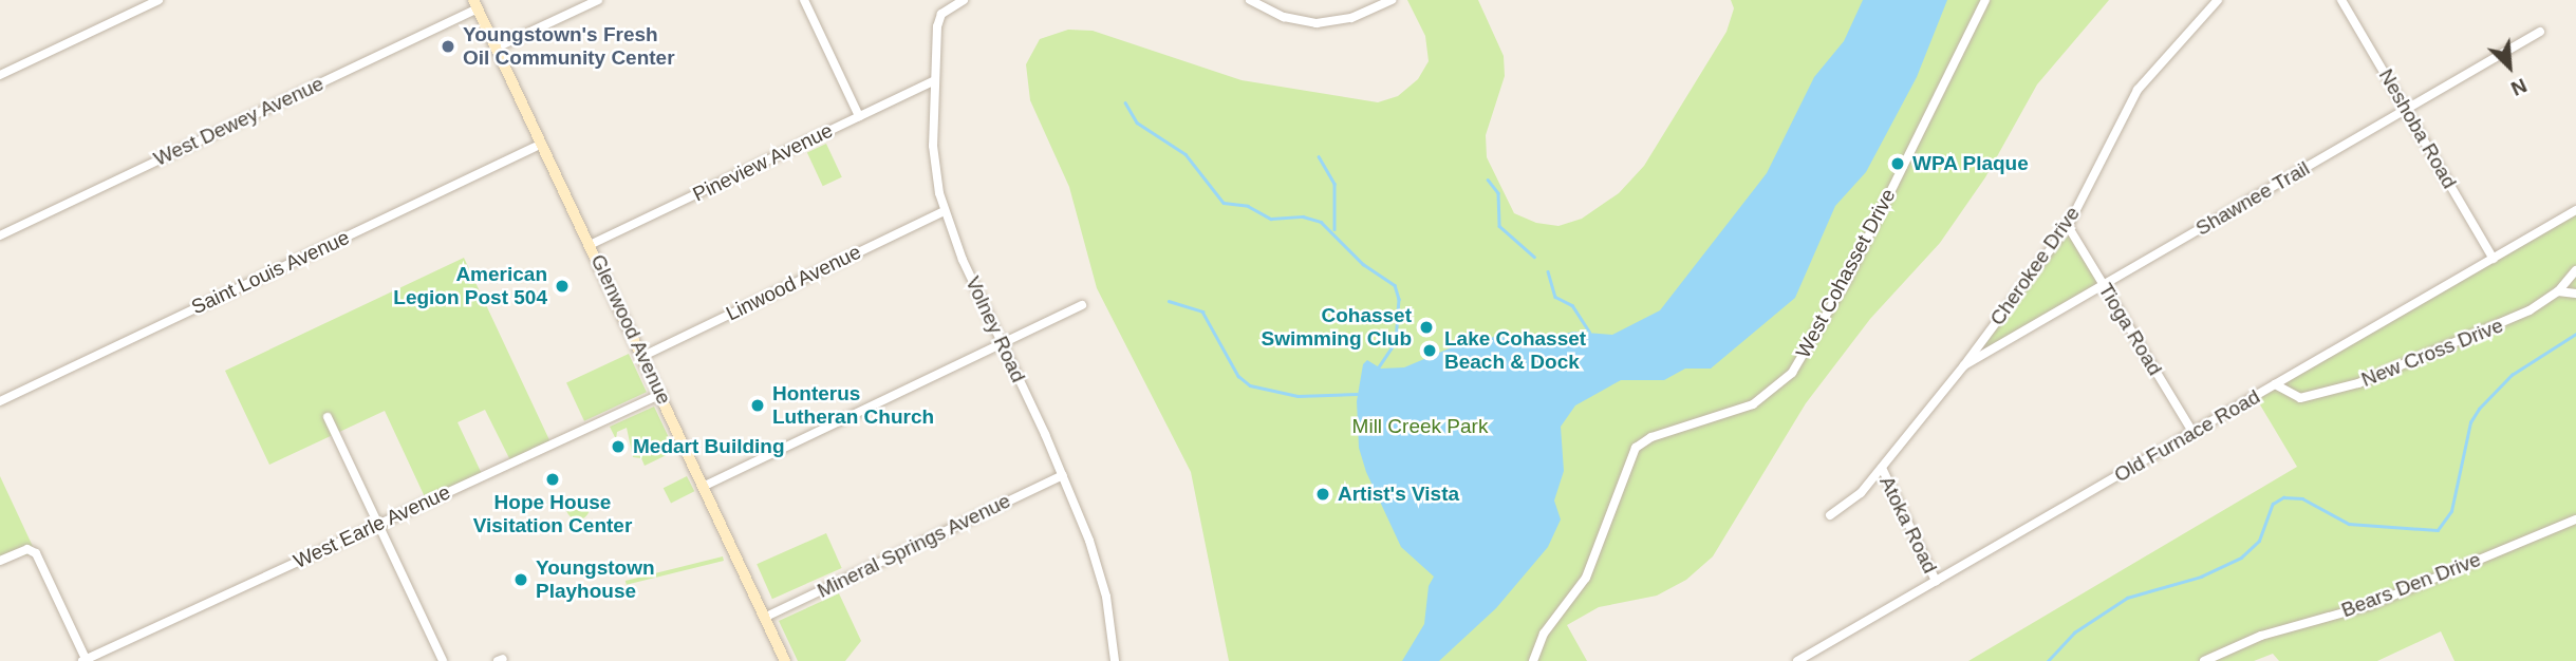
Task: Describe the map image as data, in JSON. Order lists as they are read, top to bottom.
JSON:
{
  "streets": {
    "main road": ["Glenwood Avenue"],
    "street": [
      "West Dewey Avenue",
      "Neshoba Road",
      "Pineview Avenue",
      "Shawnee Trail",
      "Cherokee Drive",
      "Saint Louis Avenue",
      "West Cohasset Drive",
      "Linwood Avenue",
      "Volney Road",
      "Tioga Road",
      "New Cross Drive",
      "Old Furnace Road",
      "Atoka Road",
      "West Earle Avenue",
      "Mineral Springs Avenue",
      "Bears Den Drive"
    ]
  },
  "crossings": [
    ["West Dewey Avenue", "Glenwood Avenue"],
    ["Neshoba Road", "Shawnee Trail"],
    ["Neshoba Road", "Old Furnace Road"],
    ["Pineview Avenue", "Glenwood Avenue"],
    ["Pineview Avenue", "Volney Road"],
    ["Shawnee Trail", "Cherokee Drive"],
    ["Shawnee Trail", "Tioga Road"],
    ["Cherokee Drive", "Tioga Road"],
    ["Cherokee Drive", "Atoka Road"],
    ["Saint Louis Avenue", "Glenwood Avenue"],
    ["Linwood Avenue", "Glenwood Avenue"],
    ["Linwood Avenue", "Volney Road"],
    ["Glenwood Avenue", "West Earle Avenue"],
    ["Glenwood Avenue", "Mineral Springs Avenue"],
    ["Volney Road", "Mineral Springs Avenue"],
    ["Tioga Road", "Old Furnace Road"],
    ["New Cross Drive", "Old Furnace Road"],
    ["Old Furnace Road", "Atoka Road"]
  ],
  "parks": ["Mill Creek Park"],
  "places": [
    "Youngstown's Fresh Oil Community Center",
    "WPA Plaque",
    "American Legion Post 504",
    "Cohasset Swimming Club",
    "Lake Cohasset Beach & Dock",
    "Honterus Lutheran Church",
    "Medart Building",
    "Hope House Visitation Center",
    "Artist's Vista",
    "Youngstown Playhouse"
  ],
  "north": "bottom right"
}
